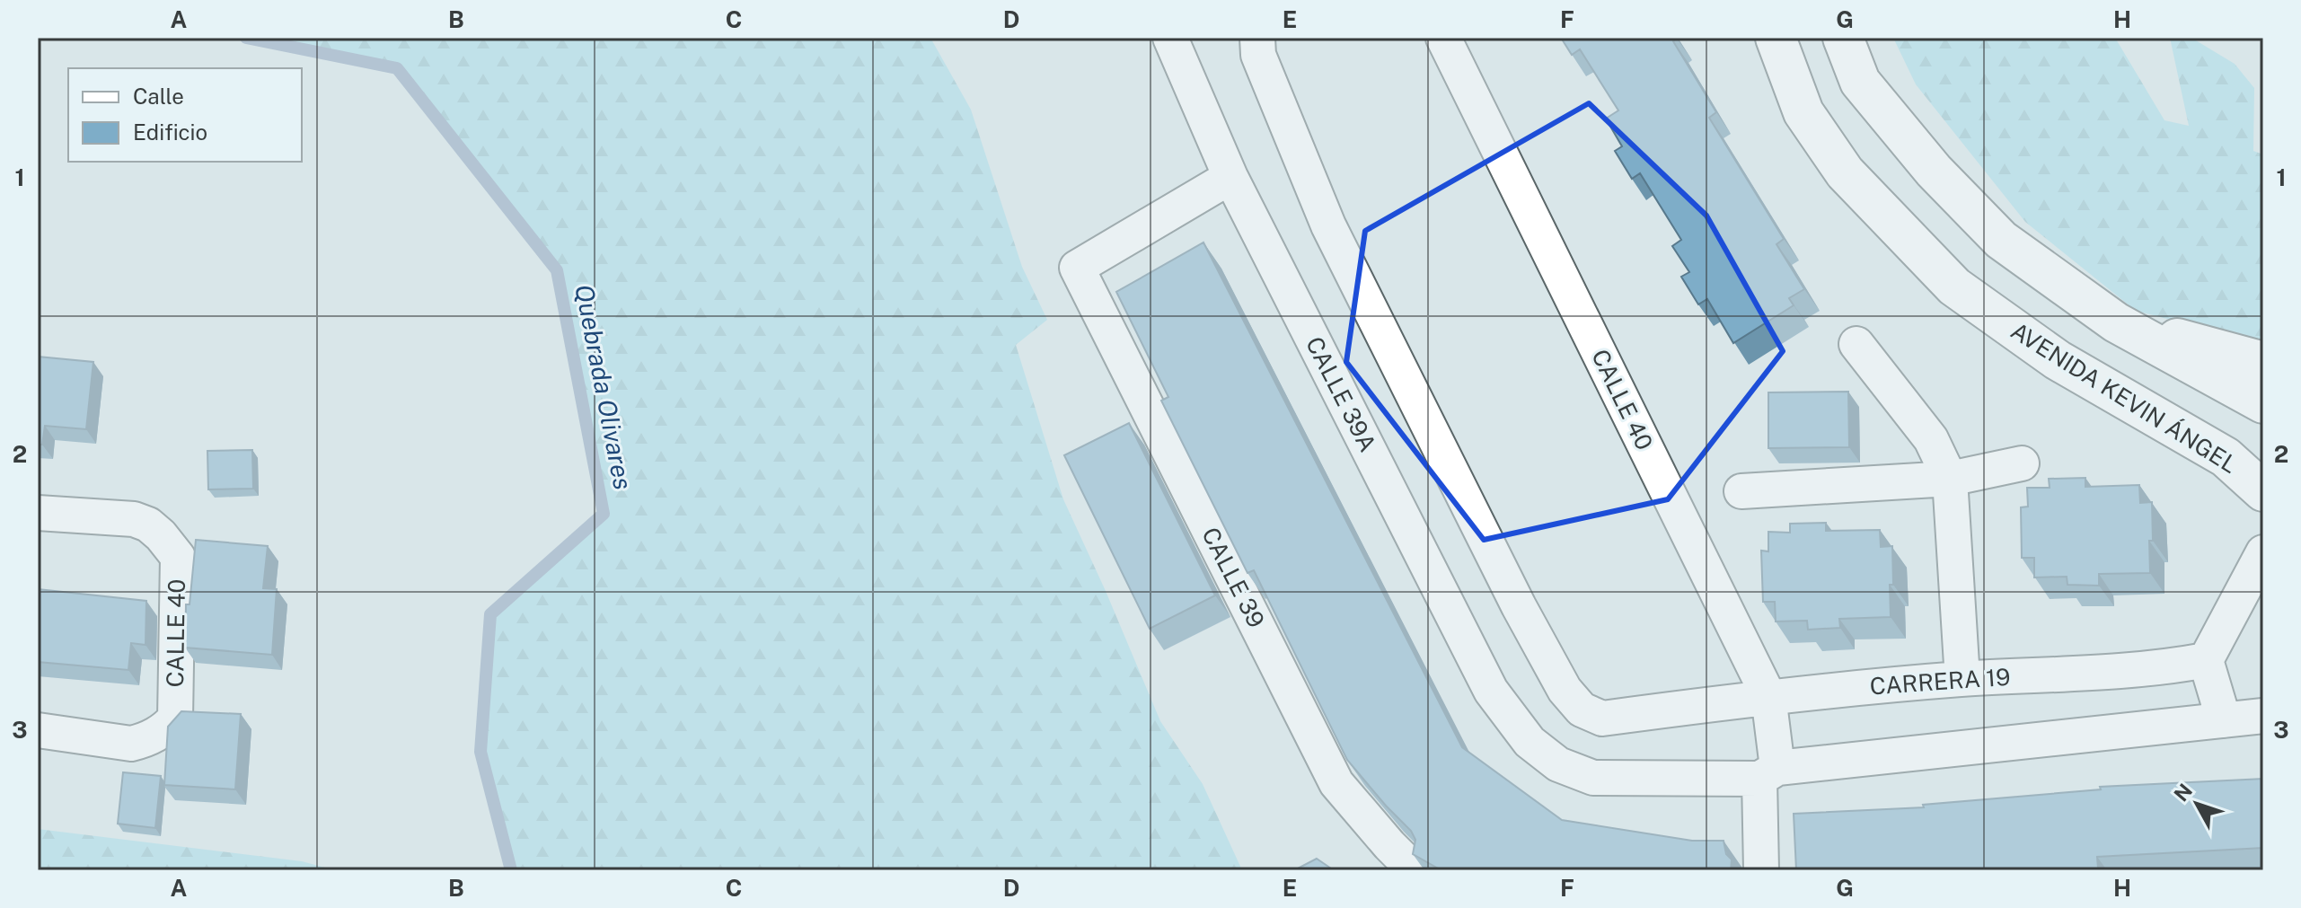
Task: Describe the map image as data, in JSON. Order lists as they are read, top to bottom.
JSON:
{
  "streets": {
    "main road": ["AVENIDA KEVIN ÁNGEL"],
    "street": [
      "CALLE 39A",
      "CALLE 40",
      "CALLE 39",
      "CARRERA 19"
    ]
  },
  "crossings": [
    ["CALLE 39A", "CALLE 40"],
    ["CALLE 39A", "CALLE 39"],
    ["CALLE 40", "CARRERA 19"]
  ],
  "water": ["Quebrada Olivares"],
  "legend": ["Calle", "Edificio"],
  "north": "top left",
  "grid": {
    "columns": [
      "A",
      "B",
      "C",
      "D",
      "E",
      "F",
      "G",
      "H"
    ],
    "rows": ["1", "2", "3"]
  }
}
